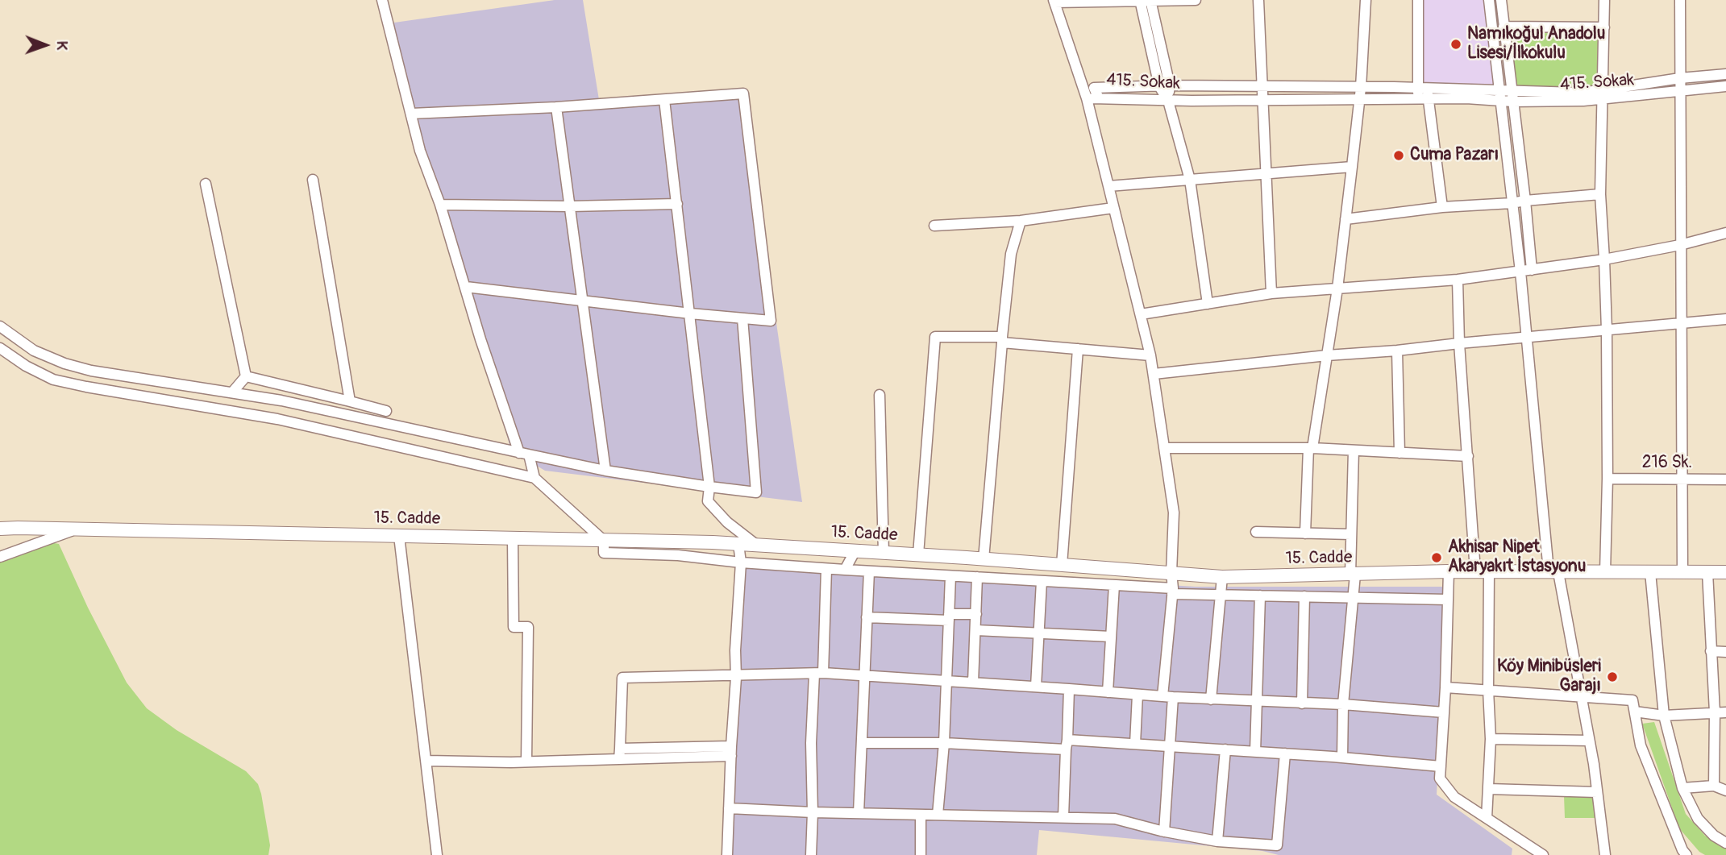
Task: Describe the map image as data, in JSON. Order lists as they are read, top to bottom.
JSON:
{
  "streets": {
    "main road": ["15. Cadde"],
    "street": ["415. Sokak", "216 Sk."]
  },
  "places": [
    "Namıkoğul Anadolu Lisesi/İlkokulu",
    "Cuma Pazarı",
    "Akhisar Nipet Akaryakıt İstasyonu",
    "Köy Minibüsleri Garajı"
  ],
  "north": "right"
}
